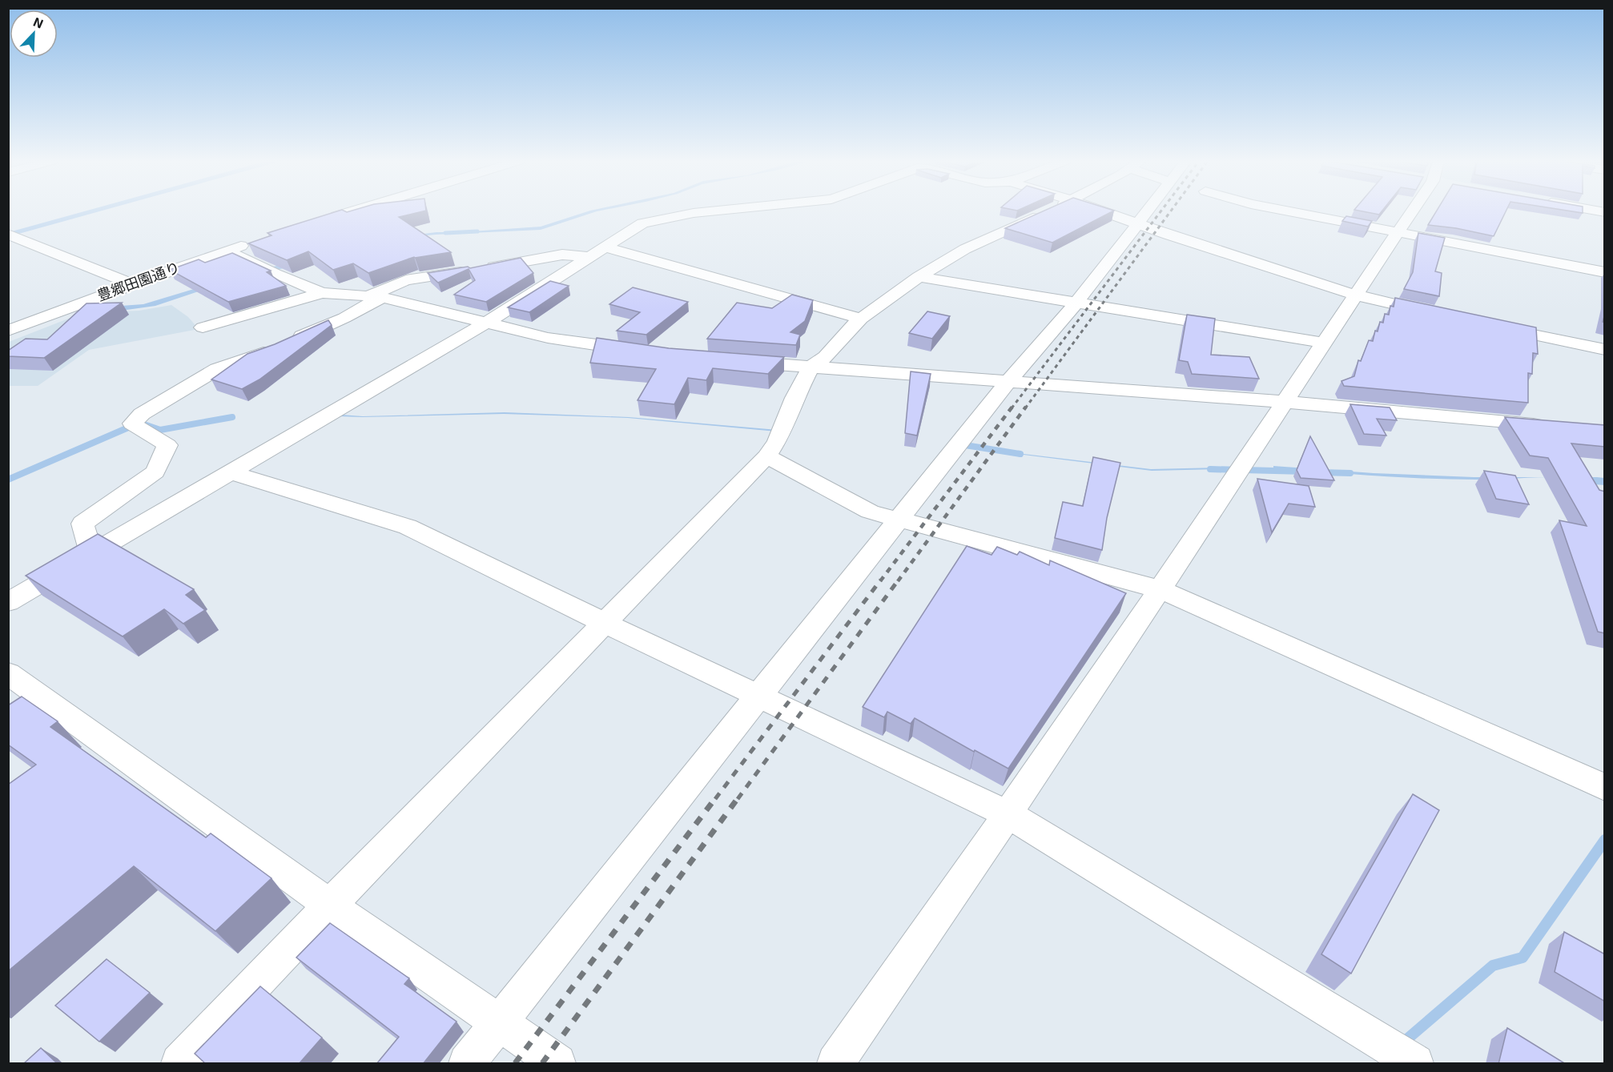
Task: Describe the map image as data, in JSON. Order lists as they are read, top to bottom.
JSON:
{
  "streets": {
    "street": ["豊郷田園通り"]
  },
  "north": "top right"
}
